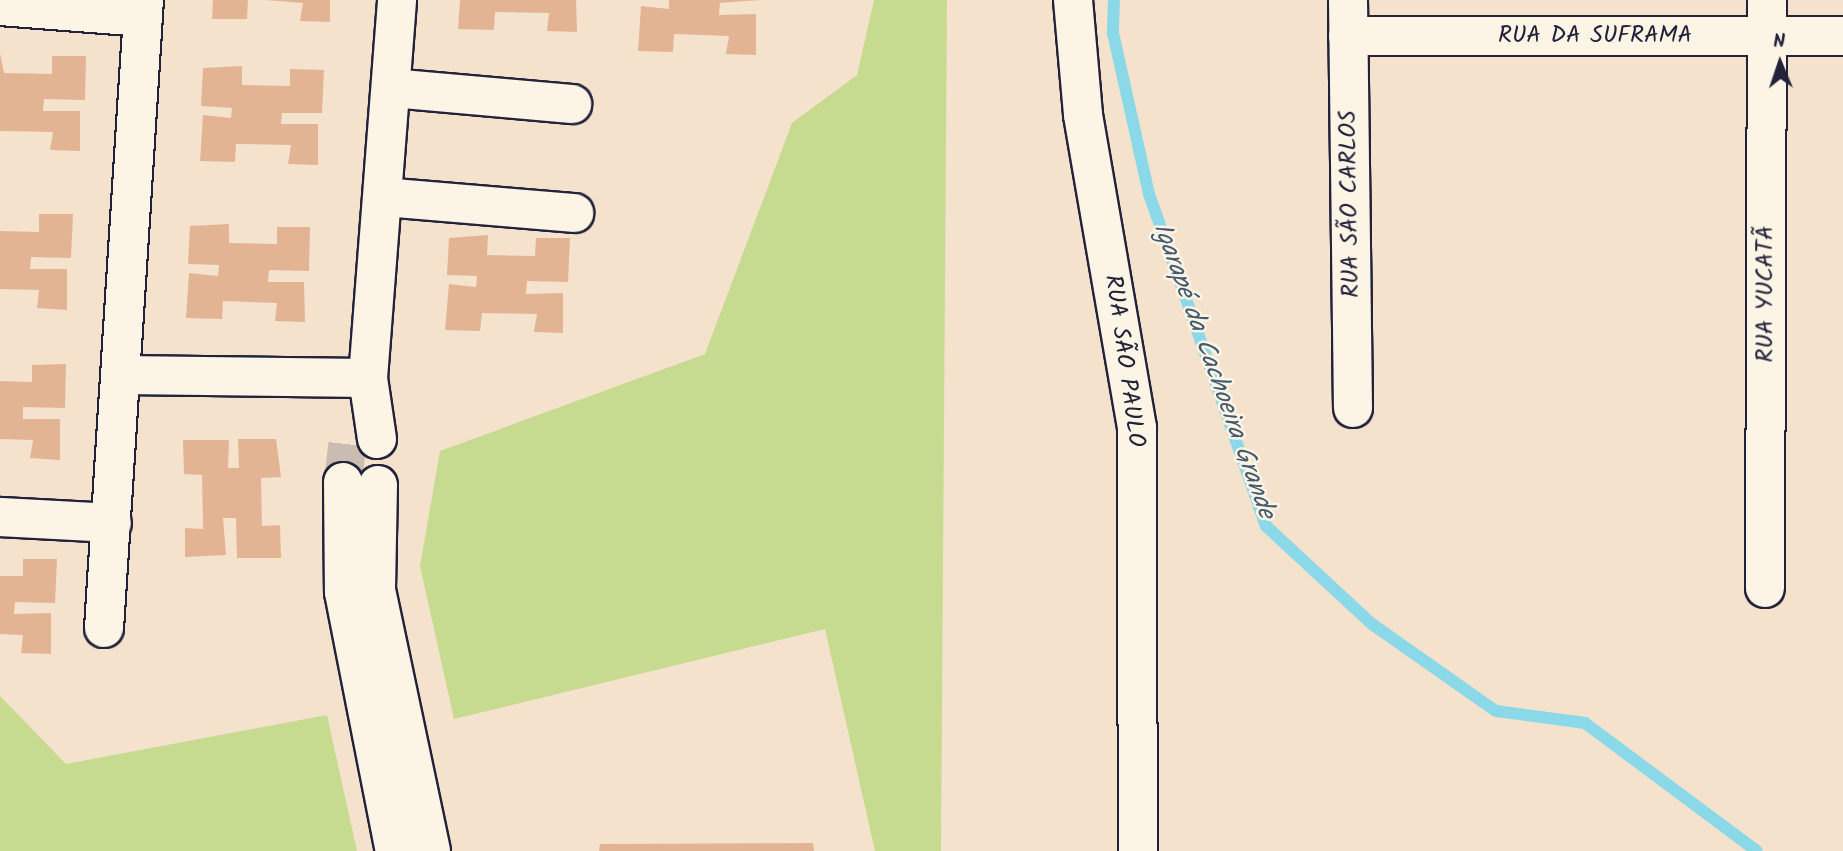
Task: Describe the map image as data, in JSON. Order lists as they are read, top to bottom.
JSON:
{
  "streets": {
    "street": [
      "RUA DA SUFRAMA",
      "RUA SÃO CARLOS",
      "RUA YUCATÃ",
      "RUA SÃO PAULO"
    ]
  },
  "crossings": [
    ["RUA DA SUFRAMA", "RUA SÃO CARLOS"],
    ["RUA DA SUFRAMA", "RUA YUCATÃ"]
  ],
  "water": ["Igarapé da Cachoeira Grande"],
  "north": "top"
}
